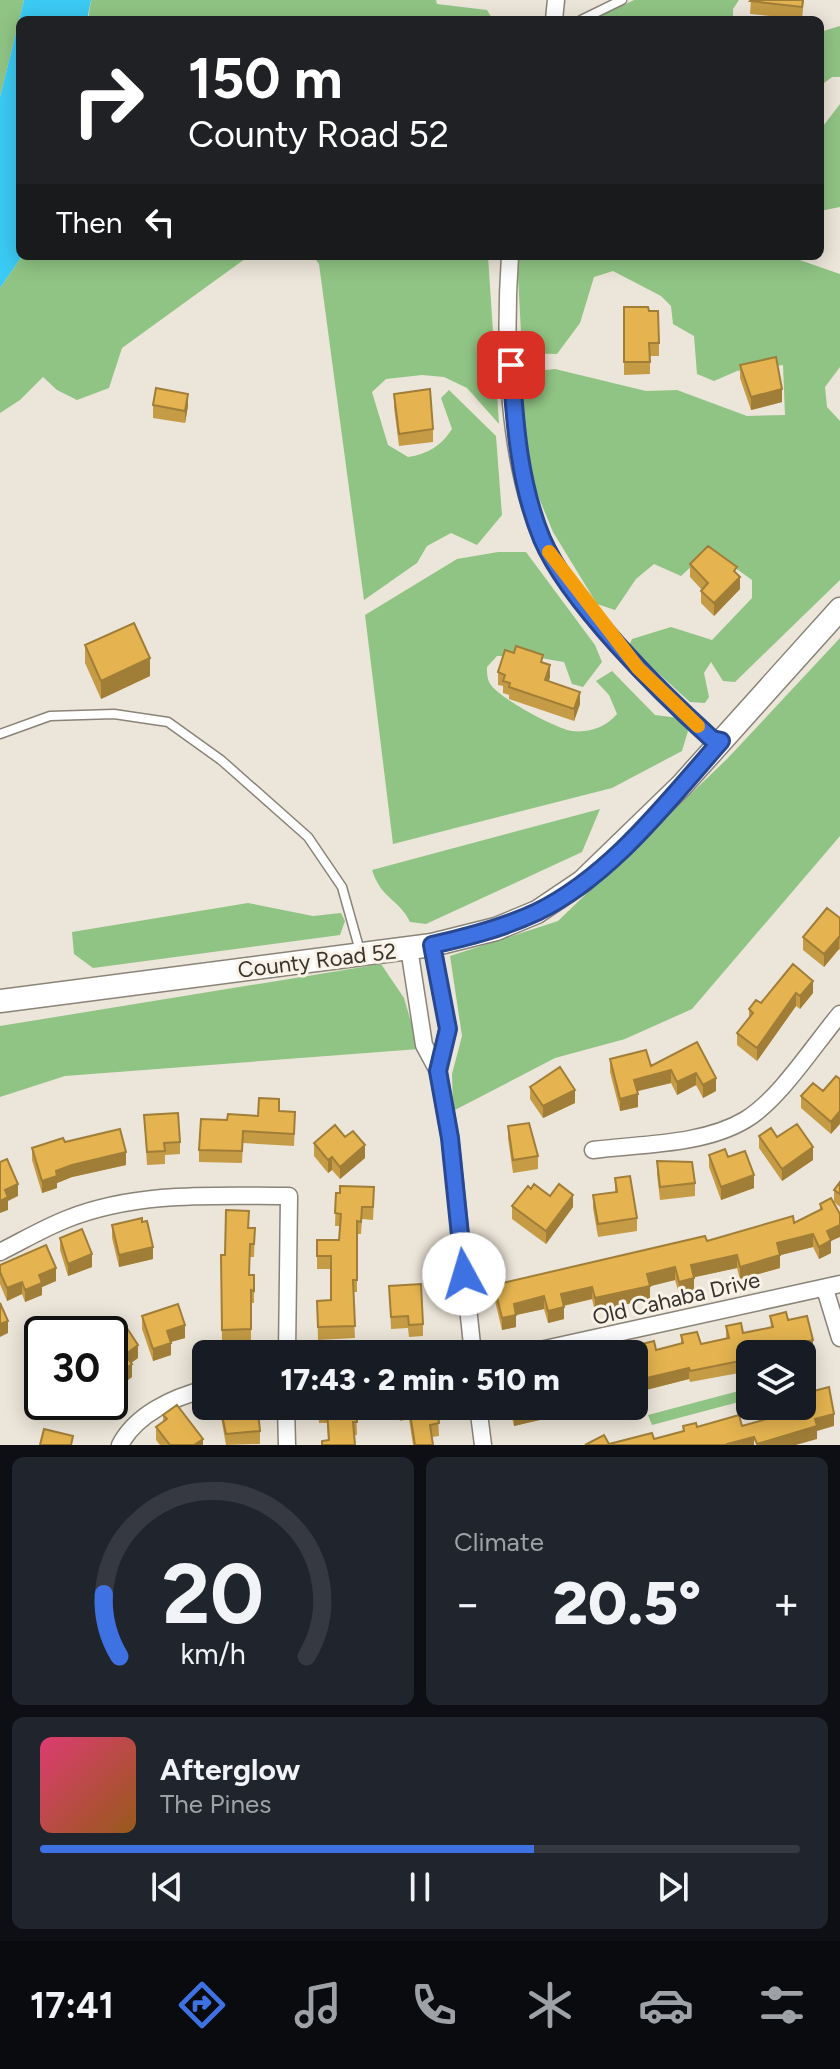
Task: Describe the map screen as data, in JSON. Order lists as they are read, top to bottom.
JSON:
{
  "streets": {
    "main road": ["County Road 52"],
    "street": ["Old Cahaba Drive"]
  },
  "page": {
    "turn": ["150 m", "County Road 52"],
    "then": "Then",
    "limit": "30",
    "trip": "17:43 · 2 min · 510 m",
    "tile": "Climate",
    "heat": ["−", "20.5°", "+"],
    "song": ["Afterglow", "The Pines"],
    "tabs": "17:41",
    "gauge": ["20", "km/h"]
  }
}
